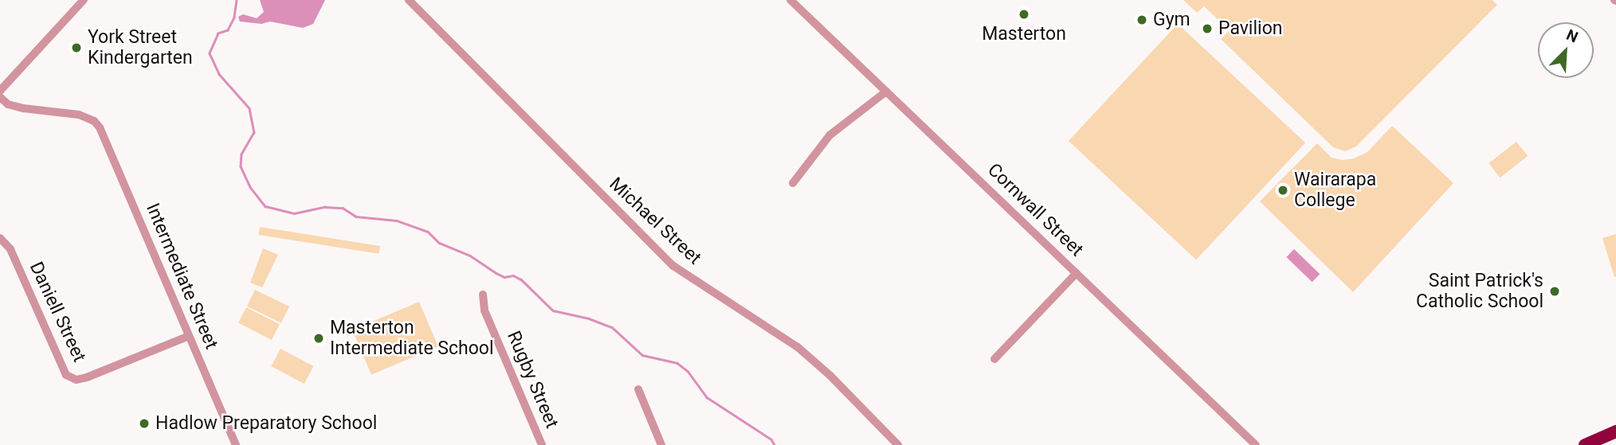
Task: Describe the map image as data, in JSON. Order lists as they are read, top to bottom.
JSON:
{
  "streets": {
    "street": [
      "Cornwall Street",
      "Michael Street",
      "Intermediate Street",
      "Daniell Street",
      "Rugby Street"
    ]
  },
  "crossings": [
    ["Intermediate Street", "Daniell Street"]
  ],
  "places": [
    "Masterton",
    "Gym",
    "Pavilion",
    "York Street Kindergarten",
    "Wairarapa College",
    "Saint Patrick's Catholic School",
    "Masterton Intermediate School",
    "Hadlow Preparatory School"
  ],
  "north": "top right"
}
